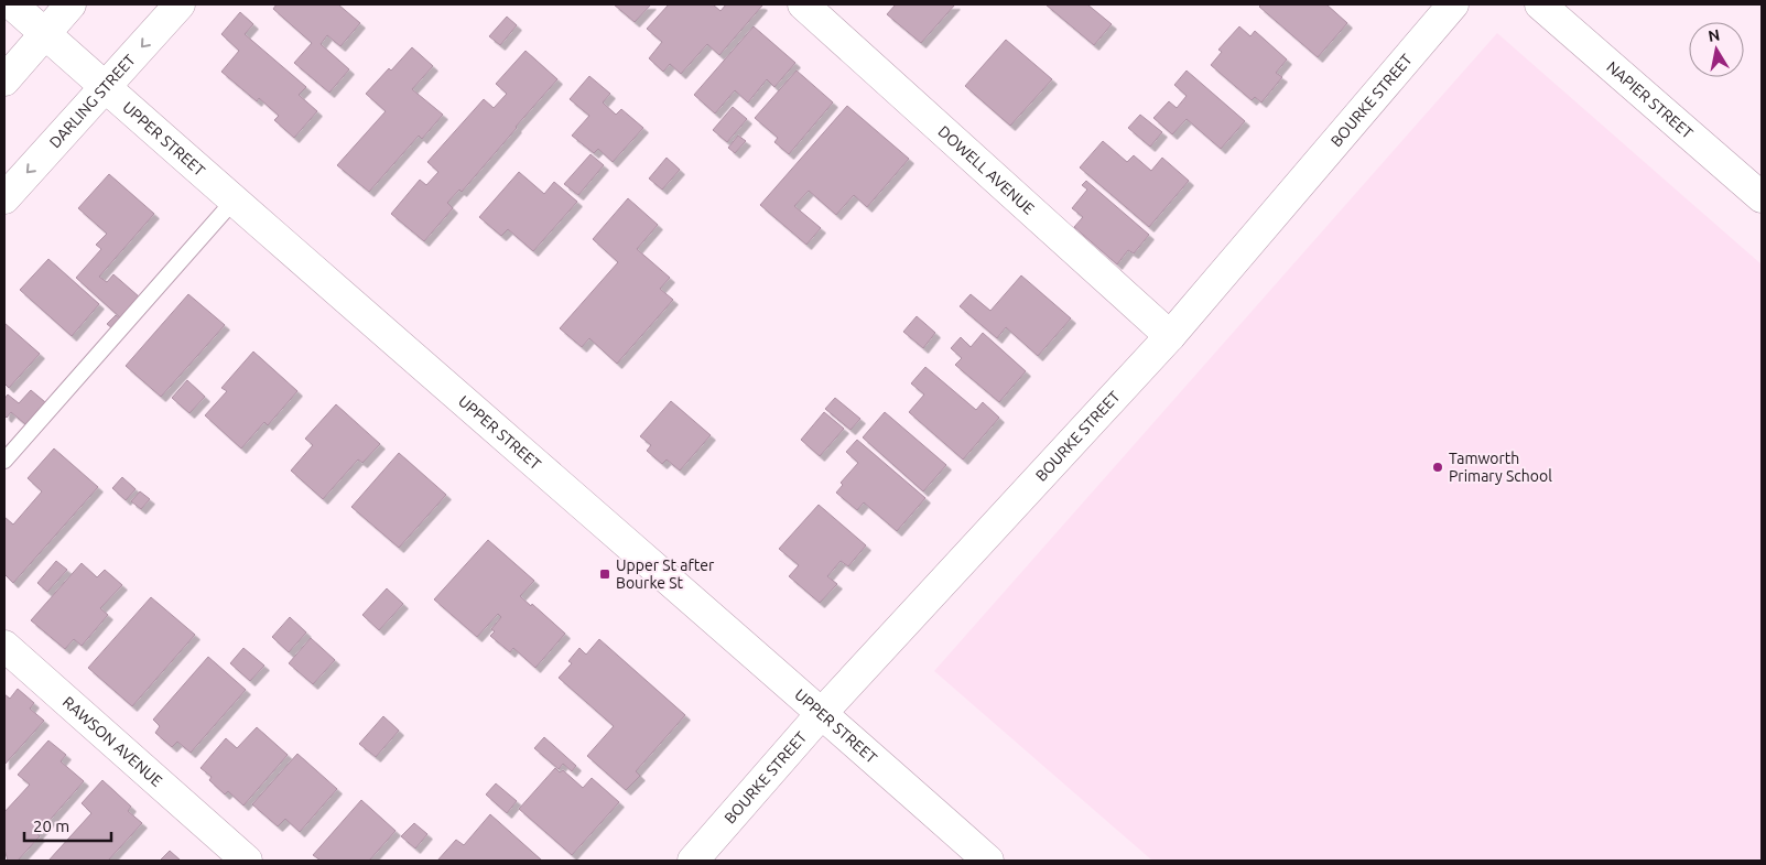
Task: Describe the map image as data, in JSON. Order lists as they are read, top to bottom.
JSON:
{
  "streets": {
    "street": [
      "BOURKE STREET",
      "NAPIER STREET",
      "DARLING STREET",
      "UPPER STREET",
      "DOWELL AVENUE",
      "RAWSON AVENUE"
    ]
  },
  "crossings": [
    ["BOURKE STREET", "UPPER STREET"],
    ["BOURKE STREET", "DOWELL AVENUE"],
    ["DARLING STREET", "UPPER STREET"]
  ],
  "places": {
    "other": ["Tamworth Primary School"],
    "transit": ["Upper St after Bourke St"]
  },
  "scale_bar": "20 m",
  "north": "top"
}
